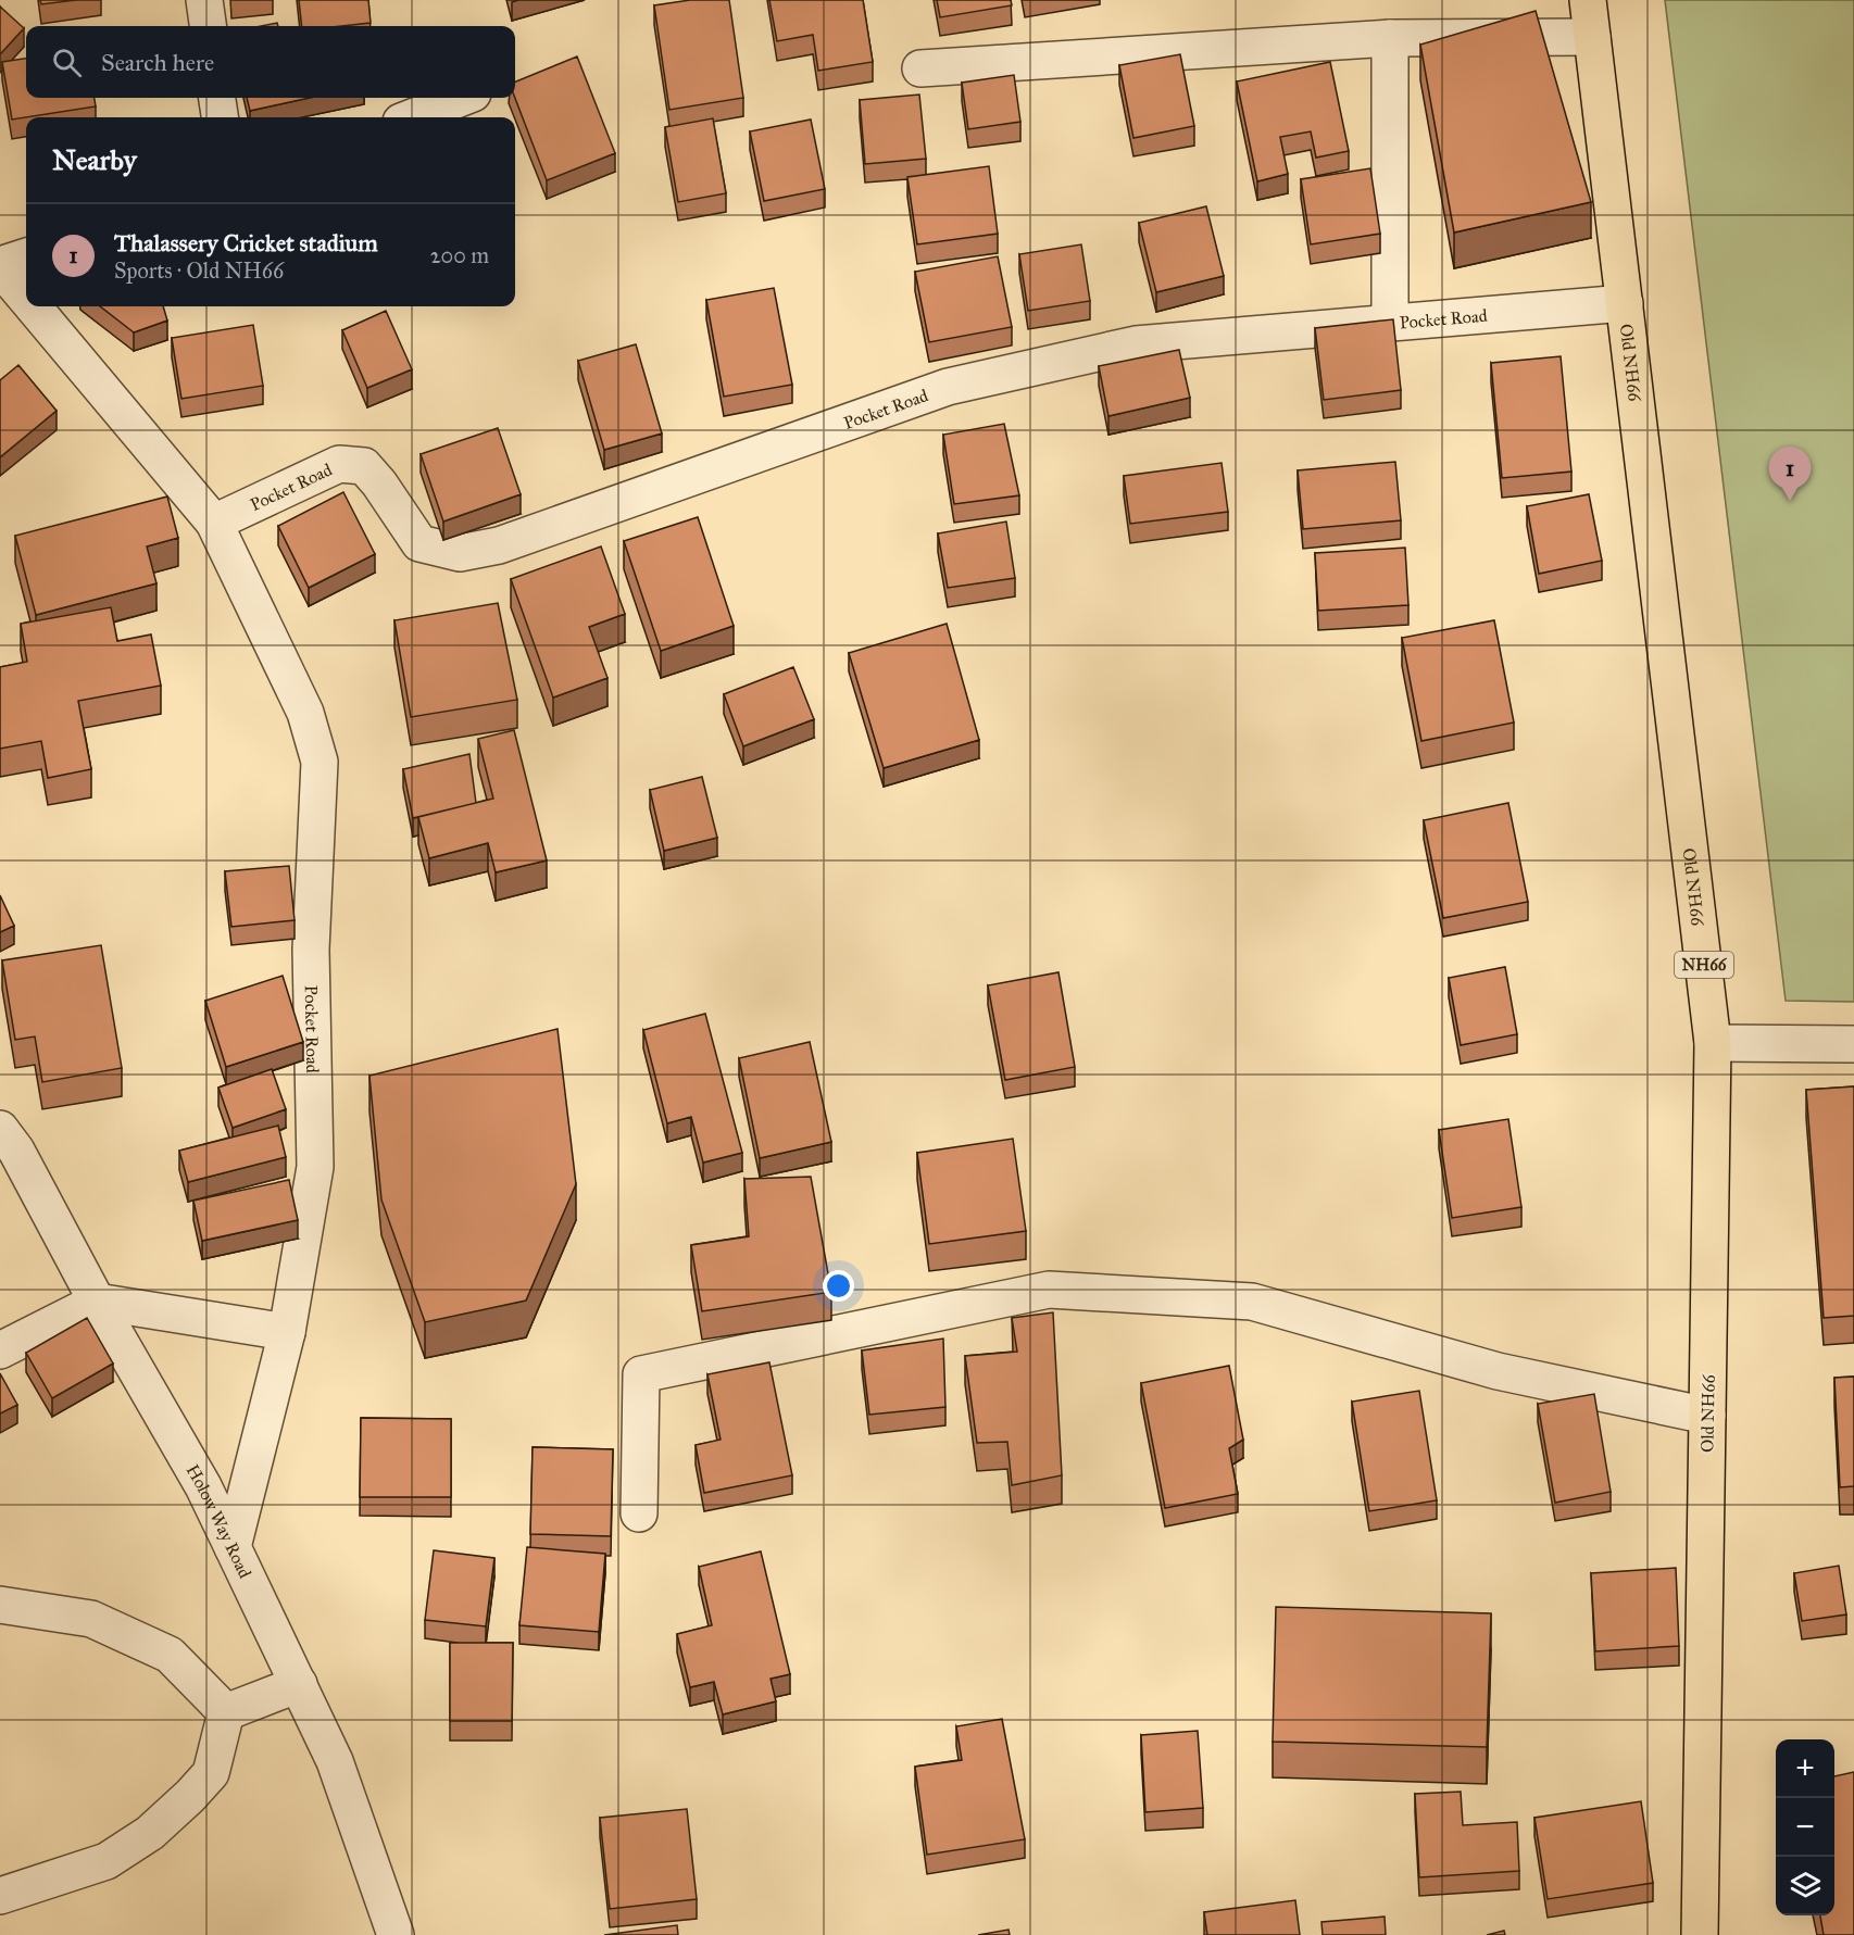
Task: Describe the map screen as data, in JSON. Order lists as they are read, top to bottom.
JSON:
{
  "streets": {
    "main road": ["Old NH66", "NH66"],
    "street": ["Pocket Road", "Holow Way Road"]
  },
  "crossings": [
    ["Pocket Road", "Old NH66"],
    ["Pocket Road", "Holow Way Road"]
  ],
  "page": {
    "search": "Search here",
    "heading": "Nearby",
    "list": [
      {
        "mark": "1",
        "name": "Thalassery Cricket stadium",
        "note": "Sports · Old NH66",
        "value": "200 m"
      }
    ],
    "pins": "1",
    "map_buttons": ["+", "−"]
  }
}
